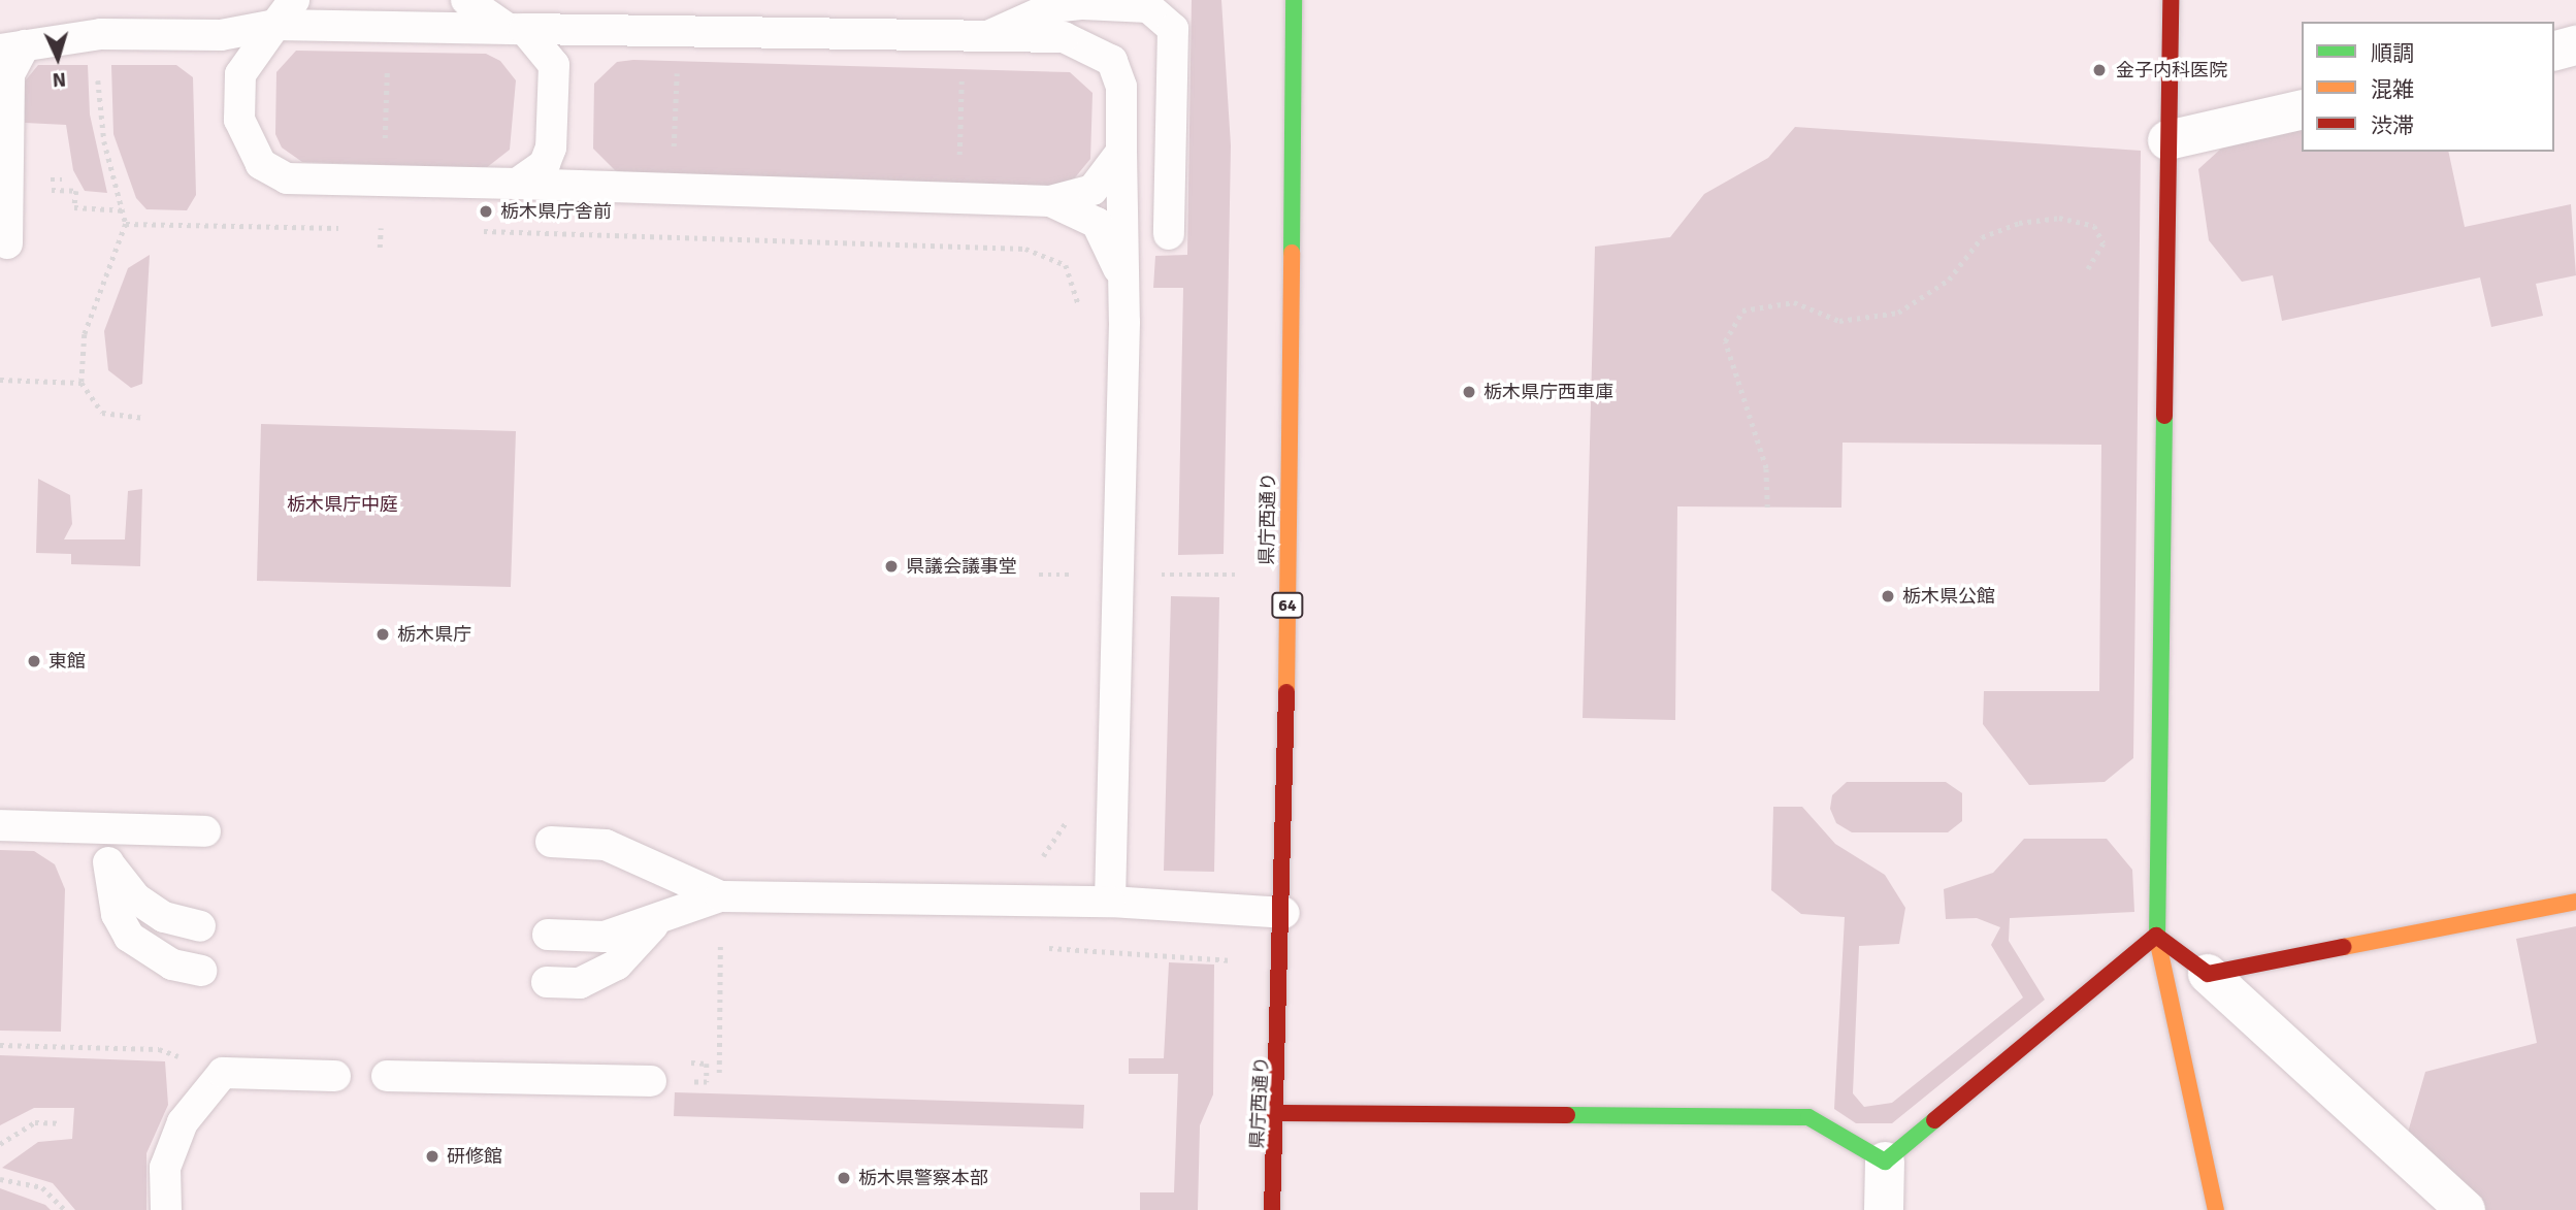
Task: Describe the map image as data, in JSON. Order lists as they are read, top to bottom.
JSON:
{
  "streets": {
    "street": ["県庁西通り", "64"]
  },
  "parks": ["栃木県庁中庭"],
  "places": [
    "金子内科医院",
    "栃木県庁舎前",
    "栃木県庁西車庫",
    "県議会議事堂",
    "栃木県公館",
    "栃木県庁",
    "東館",
    "研修館",
    "栃木県警察本部"
  ],
  "legend": ["順調", "混雑", "渋滞"],
  "north": "bottom"
}
